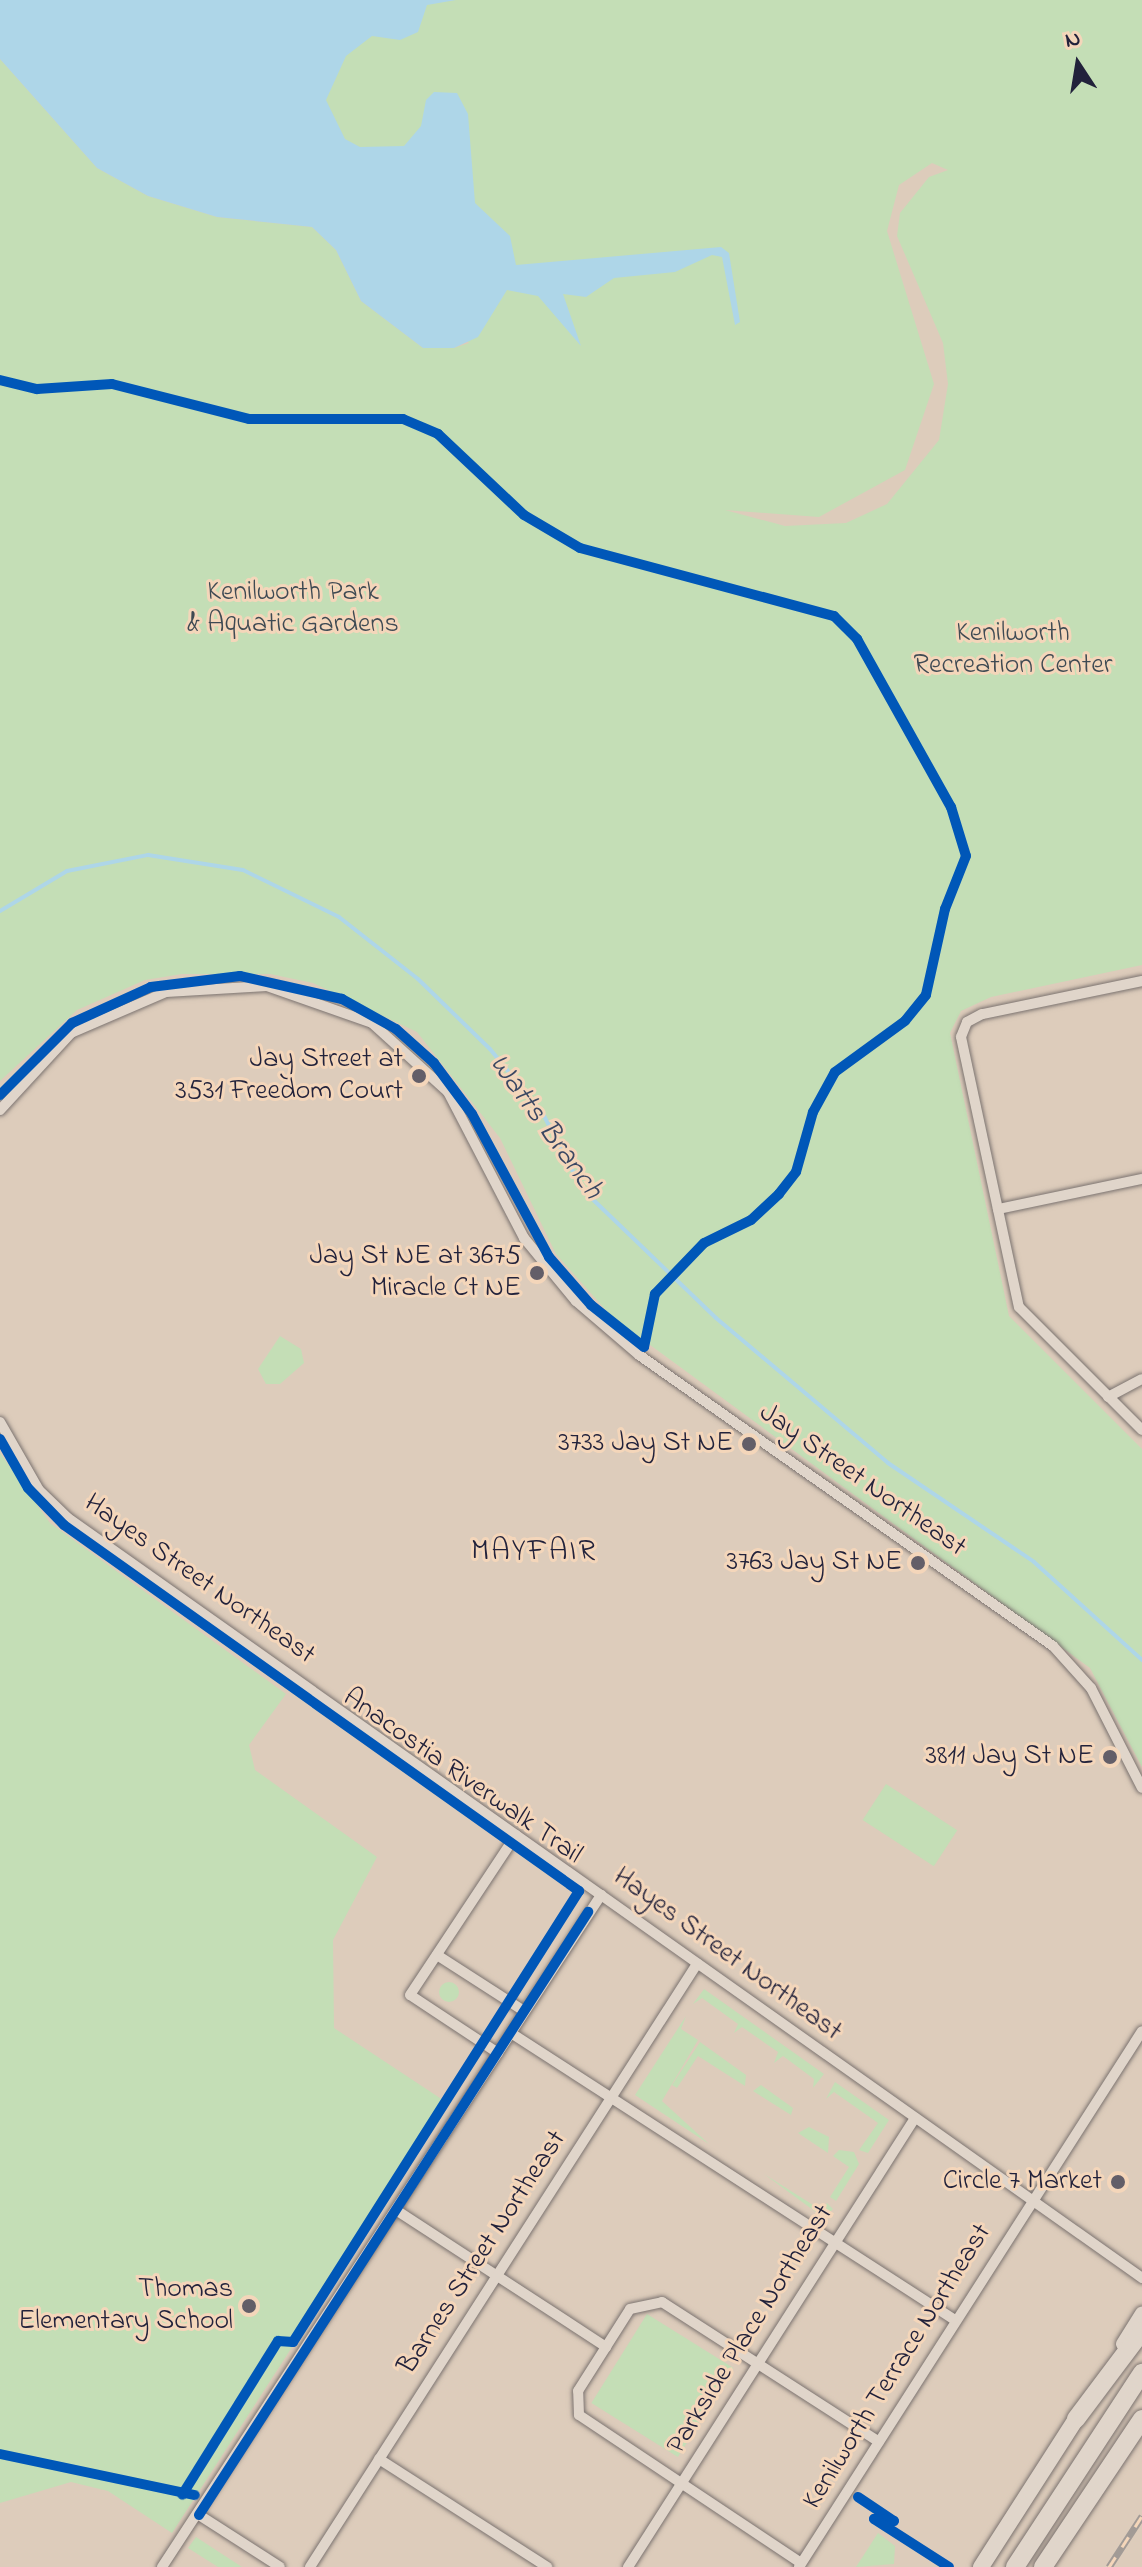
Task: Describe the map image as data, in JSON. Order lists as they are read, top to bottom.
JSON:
{
  "streets": {
    "street": [
      "Jay Street Northeast",
      "Hayes Street Northeast",
      "Barnes Street Northeast",
      "Parkside Place Northeast",
      "Kenilworth Terrace Northeast"
    ],
    "cycle path": ["Anacostia Riverwalk Trail"]
  },
  "crossings": [
    ["Hayes Street Northeast", "Barnes Street Northeast"],
    ["Hayes Street Northeast", "Parkside Place Northeast"],
    ["Hayes Street Northeast", "Kenilworth Terrace Northeast"]
  ],
  "districts": ["MAYFAIR"],
  "water": ["Watts Branch"],
  "parks": ["Kenilworth Park & Aquatic Gardens", "Kenilworth Recreation Center"],
  "places": [
    "Jay Street at 3531 Freedom Court",
    "Jay St NE at 3675 Miracle Ct NE",
    "3733 Jay St NE",
    "3763 Jay St NE",
    "3811 Jay St NE",
    "Circle 7 Market",
    "Thomas Elementary School"
  ],
  "north": "top"
}
